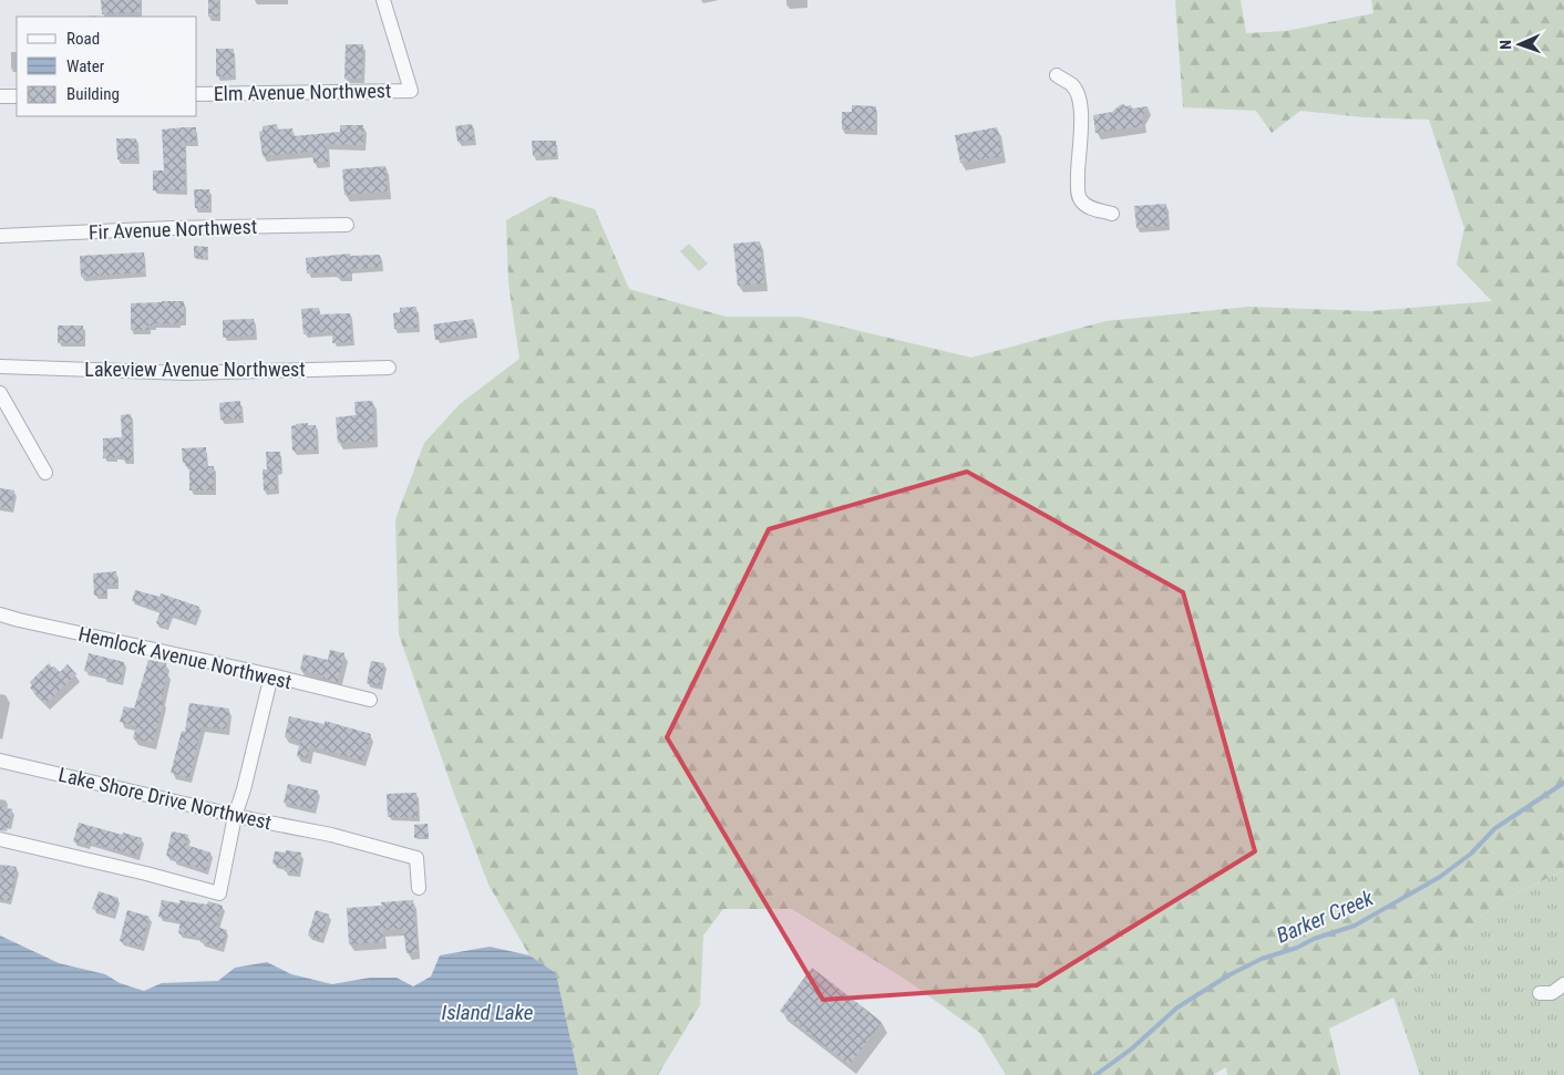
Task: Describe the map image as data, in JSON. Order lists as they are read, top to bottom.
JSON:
{
  "streets": {
    "street": [
      "Elm Avenue Northwest",
      "Fir Avenue Northwest",
      "Lakeview Avenue Northwest",
      "Hemlock Avenue Northwest",
      "Lake Shore Drive Northwest"
    ]
  },
  "water": ["Barker Creek", "Island Lake"],
  "legend": ["Road", "Water", "Building"],
  "north": "left"
}
